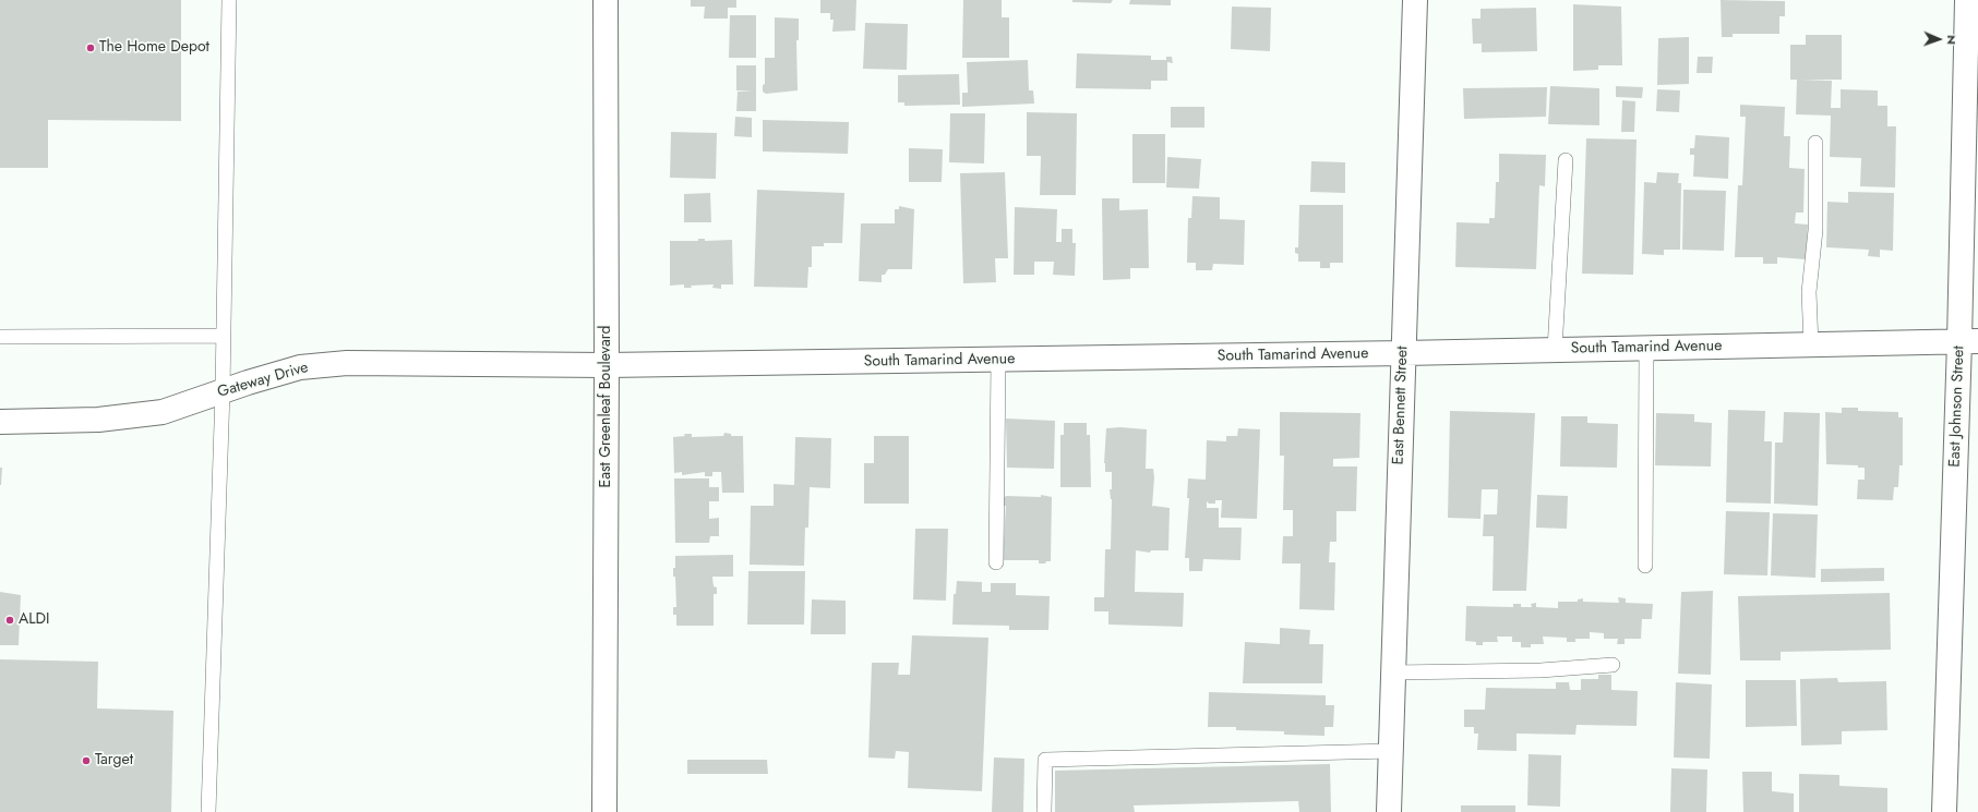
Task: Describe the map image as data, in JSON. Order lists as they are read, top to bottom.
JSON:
{
  "streets": {
    "street": [
      "South Tamarind Avenue",
      "Gateway Drive",
      "East Bennett Street",
      "East Greenleaf Boulevard",
      "East Johnson Street"
    ]
  },
  "crossings": [
    ["South Tamarind Avenue", "Gateway Drive"],
    ["South Tamarind Avenue", "East Bennett Street"],
    ["South Tamarind Avenue", "East Greenleaf Boulevard"],
    ["South Tamarind Avenue", "East Johnson Street"],
    ["Gateway Drive", "East Greenleaf Boulevard"]
  ],
  "places": ["The Home Depot", "ALDI", "Target"],
  "north": "right"
}
